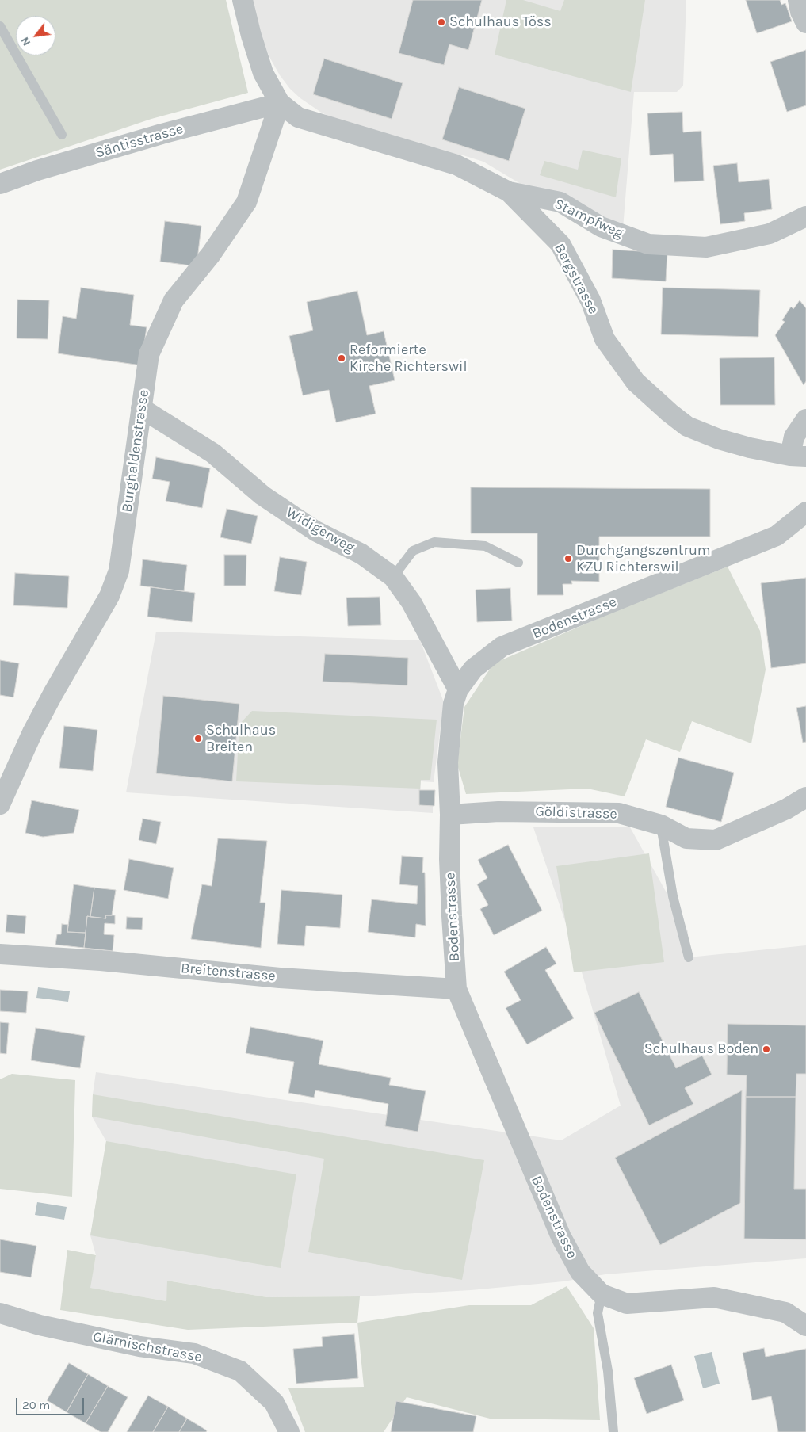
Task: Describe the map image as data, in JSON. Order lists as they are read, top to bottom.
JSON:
{
  "streets": {
    "street": [
      "Säntisstrasse",
      "Stampfweg",
      "Bergstrasse",
      "Burghaldenstrasse",
      "Widigerweg",
      "Bodenstrasse",
      "Göldistrasse",
      "Breitenstrasse",
      "Glärnischstrasse"
    ]
  },
  "crossings": [
    ["Säntisstrasse", "Bergstrasse"],
    ["Säntisstrasse", "Burghaldenstrasse"],
    ["Stampfweg", "Bergstrasse"],
    ["Bergstrasse", "Burghaldenstrasse"],
    ["Burghaldenstrasse", "Widigerweg"],
    ["Widigerweg", "Bodenstrasse"],
    ["Bodenstrasse", "Göldistrasse"],
    ["Bodenstrasse", "Breitenstrasse"]
  ],
  "places": [
    "Schulhaus Töss",
    "Reformierte Kirche Richterswil",
    "Durchgangszentrum KZU Richterswil",
    "Schulhaus Breiten",
    "Schulhaus Boden"
  ],
  "scale_bar": "20 m",
  "north": "bottom left"
}
